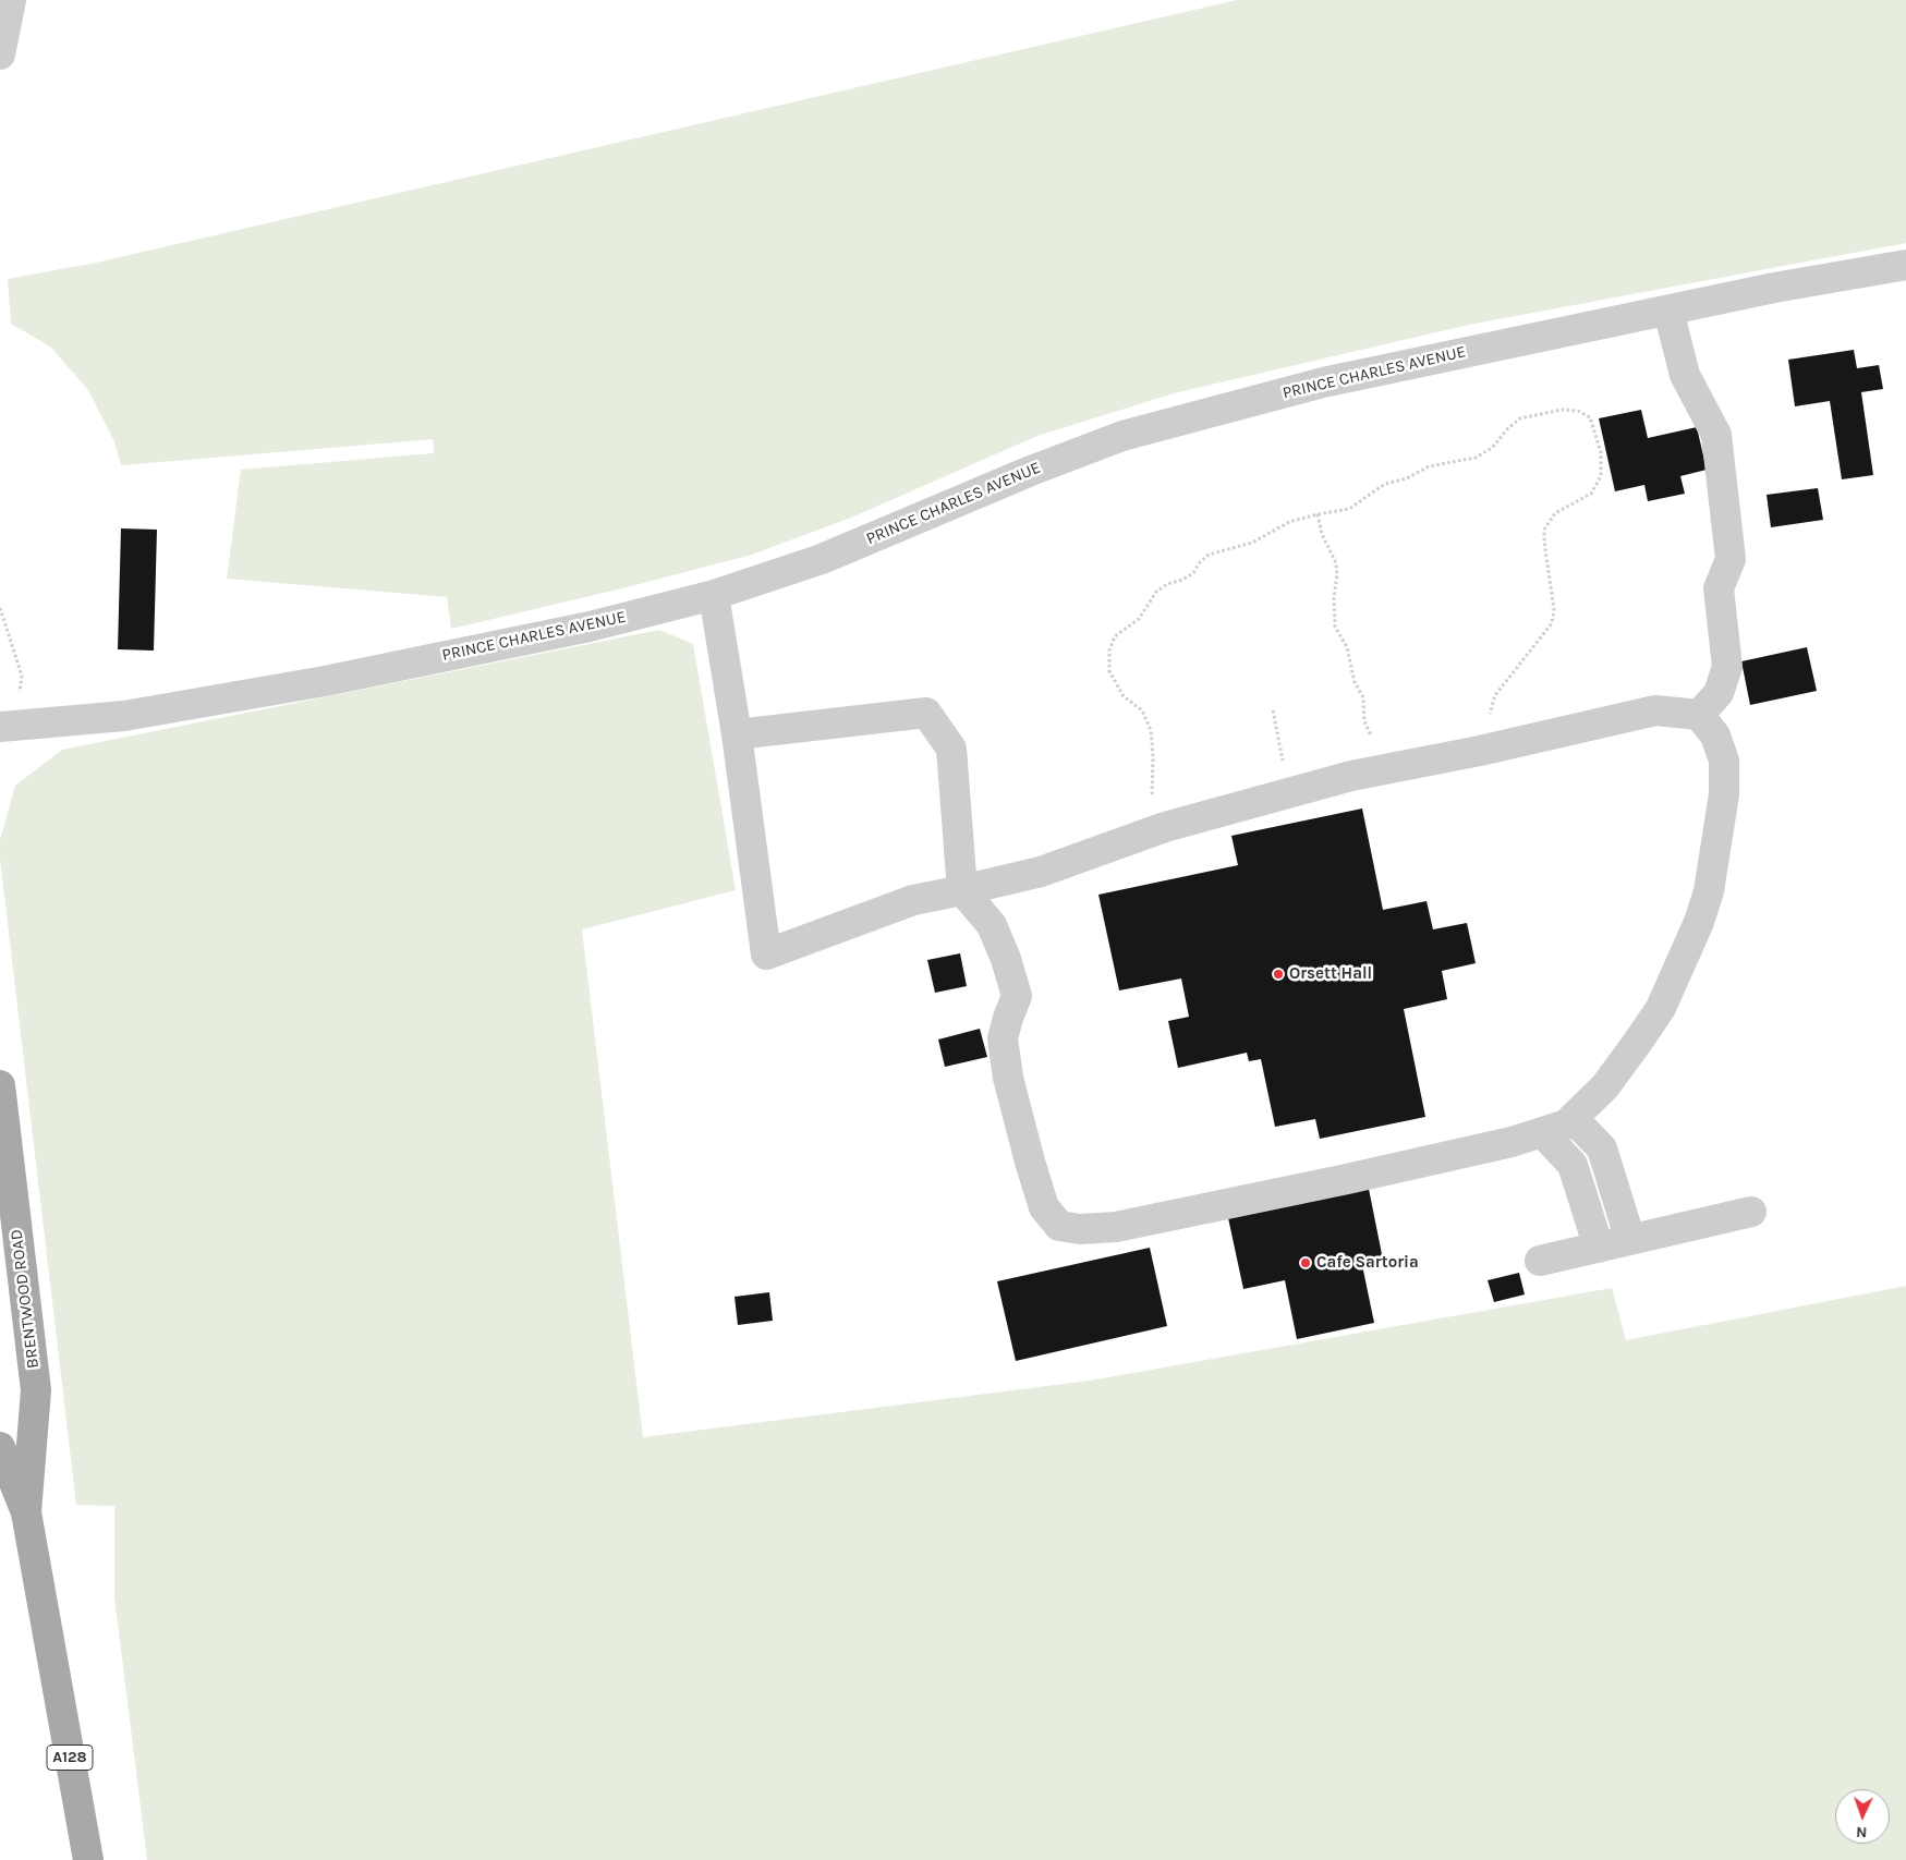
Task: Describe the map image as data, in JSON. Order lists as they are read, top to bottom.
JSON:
{
  "streets": {
    "main road": ["BRENTWOOD ROAD", "A128"],
    "street": ["PRINCE CHARLES AVENUE"]
  },
  "places": ["Orsett Hall", "Cafe Sartoria"],
  "north": "bottom"
}
